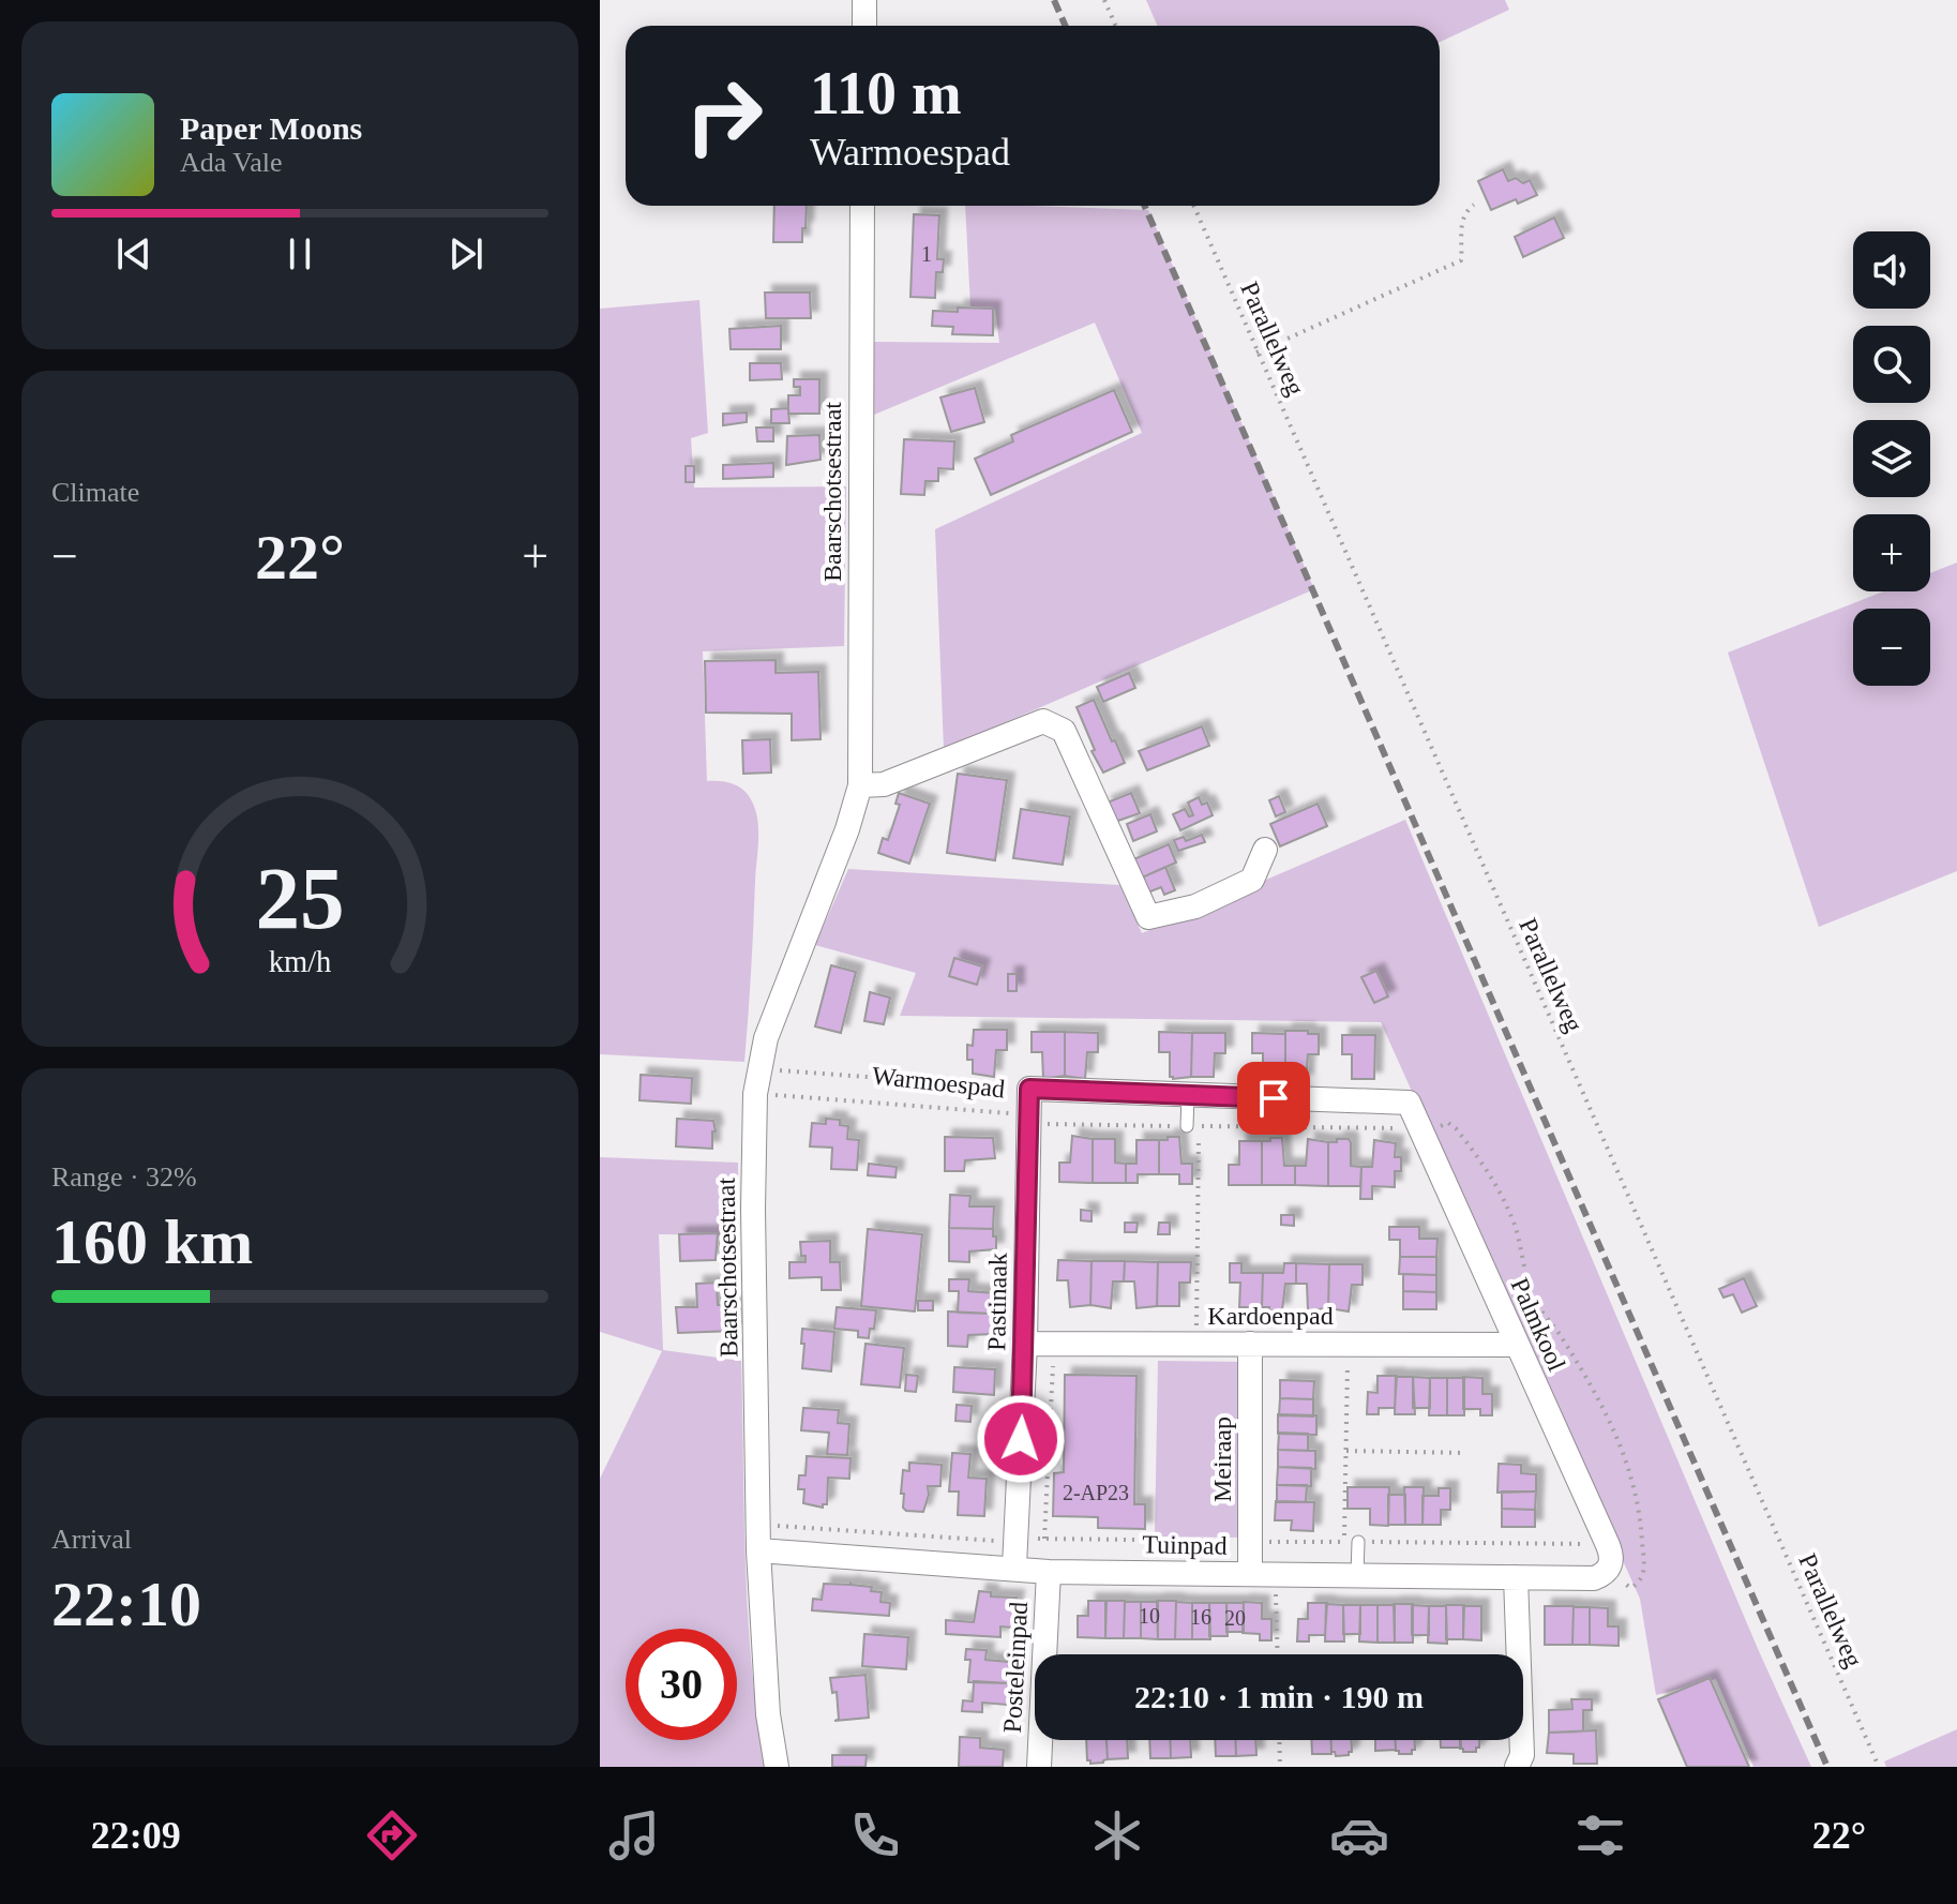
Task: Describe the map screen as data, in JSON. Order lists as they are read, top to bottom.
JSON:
{
  "streets": {
    "street": [
      "Baarschotsestraat",
      "Warmoespad",
      "Pastinaak",
      "Kardoenpad",
      "Palmkool",
      "Meiraap",
      "Tuinpad",
      "Posteleinpad"
    ],
    "path": ["Parallelweg"]
  },
  "crossings": [
    ["Baarschotsestraat", "Warmoespad"],
    ["Baarschotsestraat", "Tuinpad"],
    ["Warmoespad", "Pastinaak"],
    ["Warmoespad", "Palmkool"],
    ["Warmoespad", "Tuinpad"],
    ["Pastinaak", "Kardoenpad"],
    ["Pastinaak", "Tuinpad"],
    ["Kardoenpad", "Palmkool"],
    ["Kardoenpad", "Meiraap"],
    ["Palmkool", "Tuinpad"],
    ["Meiraap", "Tuinpad"],
    ["Tuinpad", "Posteleinpad"]
  ],
  "house_numbers": [
    "1",
    "2-AP23",
    "10",
    "16",
    "20"
  ],
  "page": {
    "turn": ["110 m", "Warmoespad"],
    "song": ["Paper Moons", "Ada Vale"],
    "map_buttons": ["+", "−"],
    "tile": [
      "Climate",
      ["Range · 32%", "160 km"],
      ["Arrival", "22:10"]
    ],
    "heat": ["−", "22°", "+"],
    "limit": "30",
    "trip": "22:10 · 1 min · 190 m",
    "tabs": ["22:09", "22°"],
    "gauge": ["25", "km/h"]
  }
}
